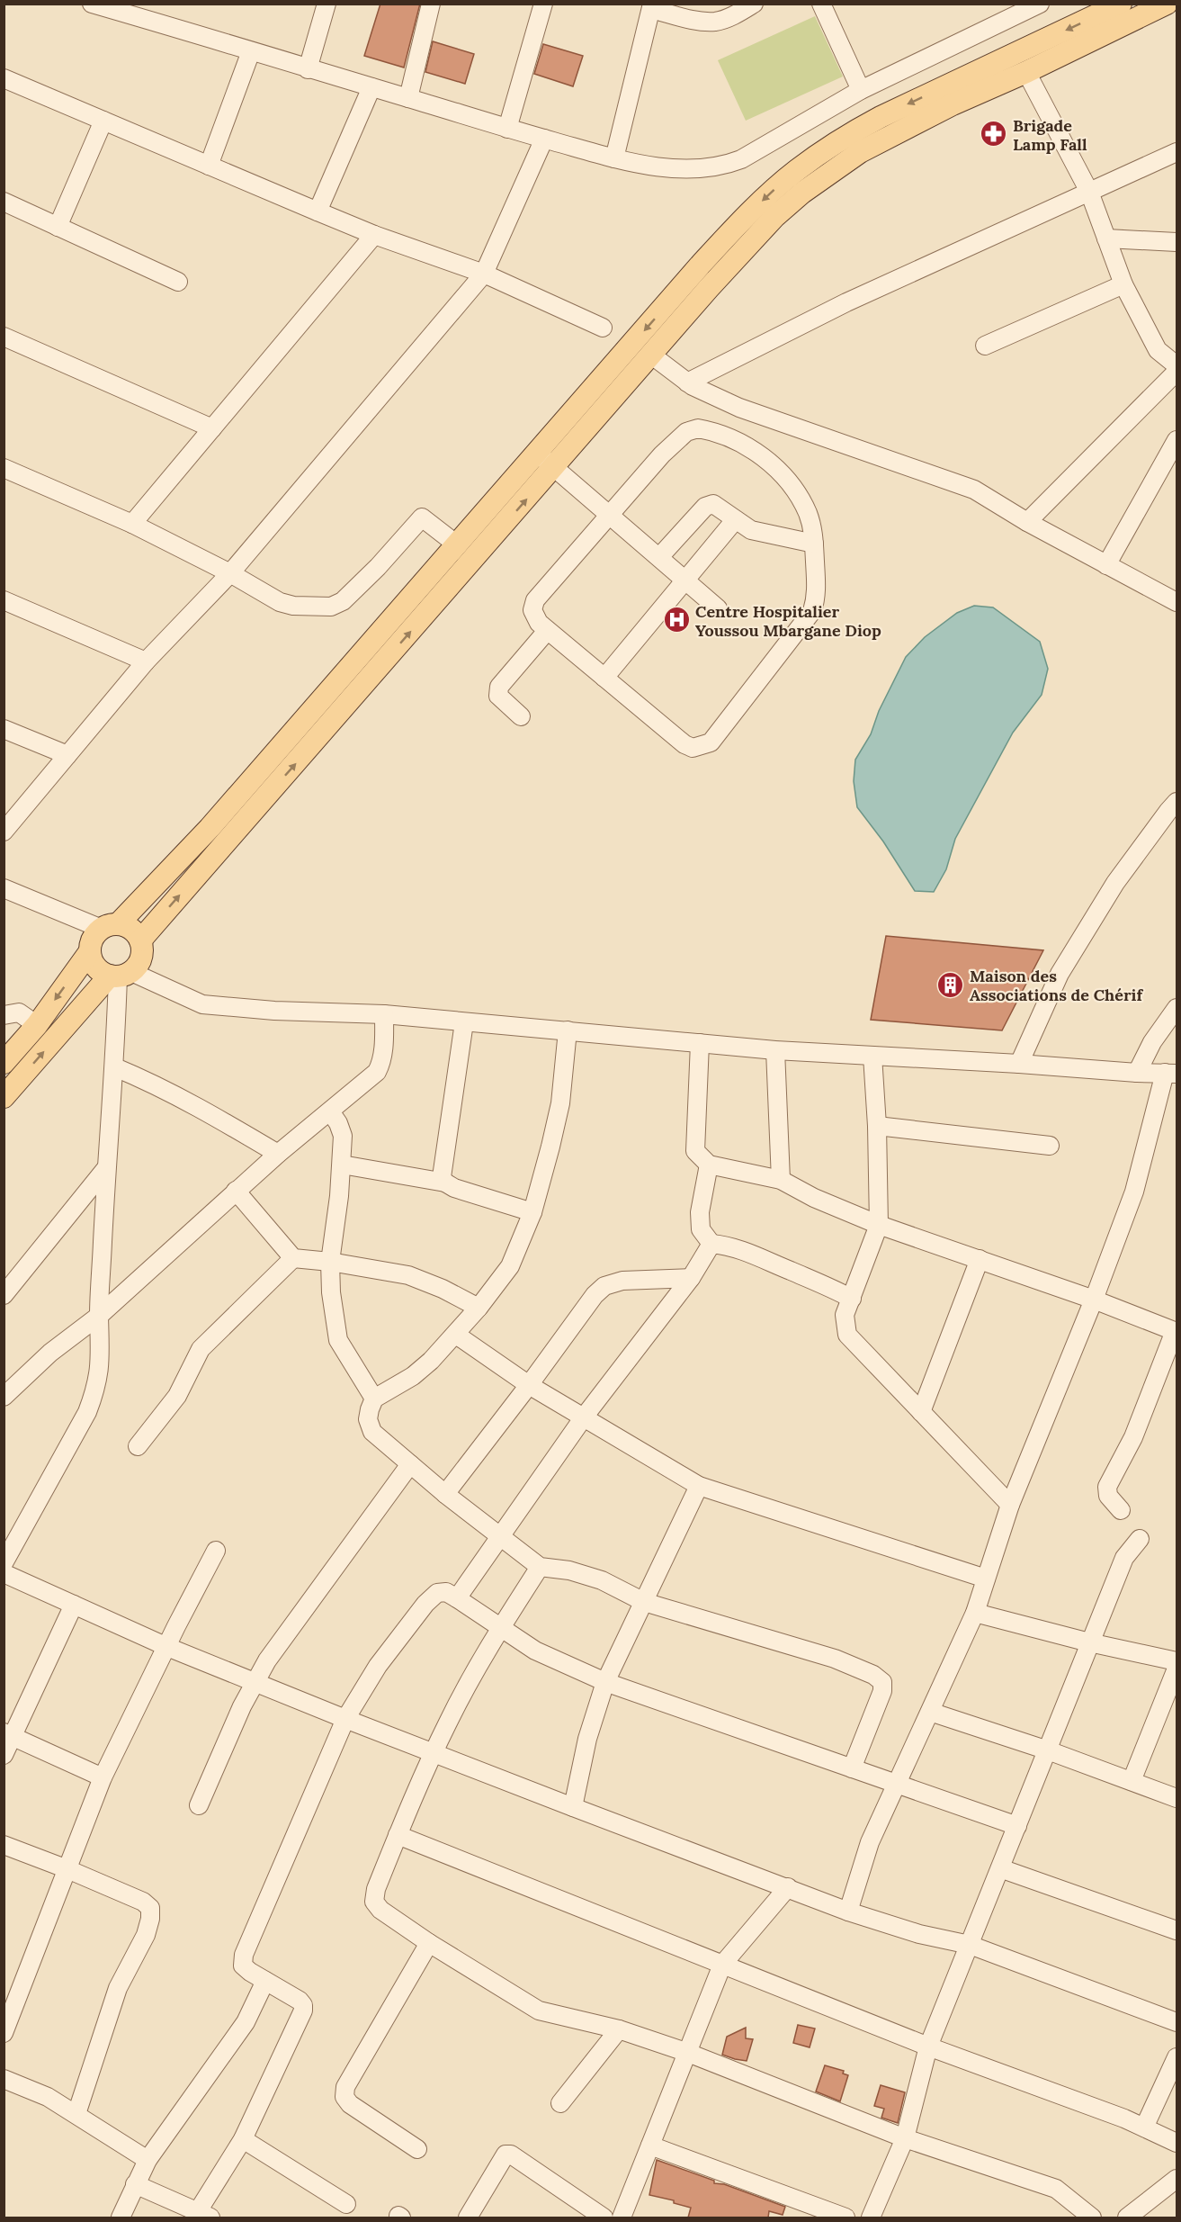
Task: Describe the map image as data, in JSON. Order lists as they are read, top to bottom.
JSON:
{
  "places": {
    "pharmacy": ["Brigade Lamp Fall"],
    "hospital": ["Centre Hospitalier Youssou Mbargane Diop"],
    "building": ["Maison des Associations de Chérif"]
  }
}
